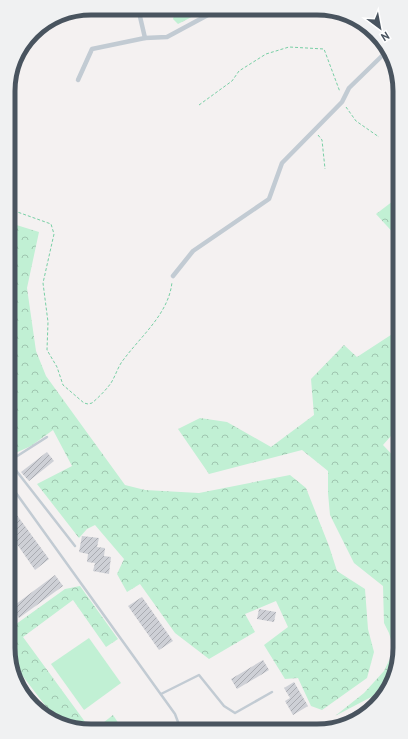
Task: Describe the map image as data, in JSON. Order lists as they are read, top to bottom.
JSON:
{
  "north": "bottom right"
}
